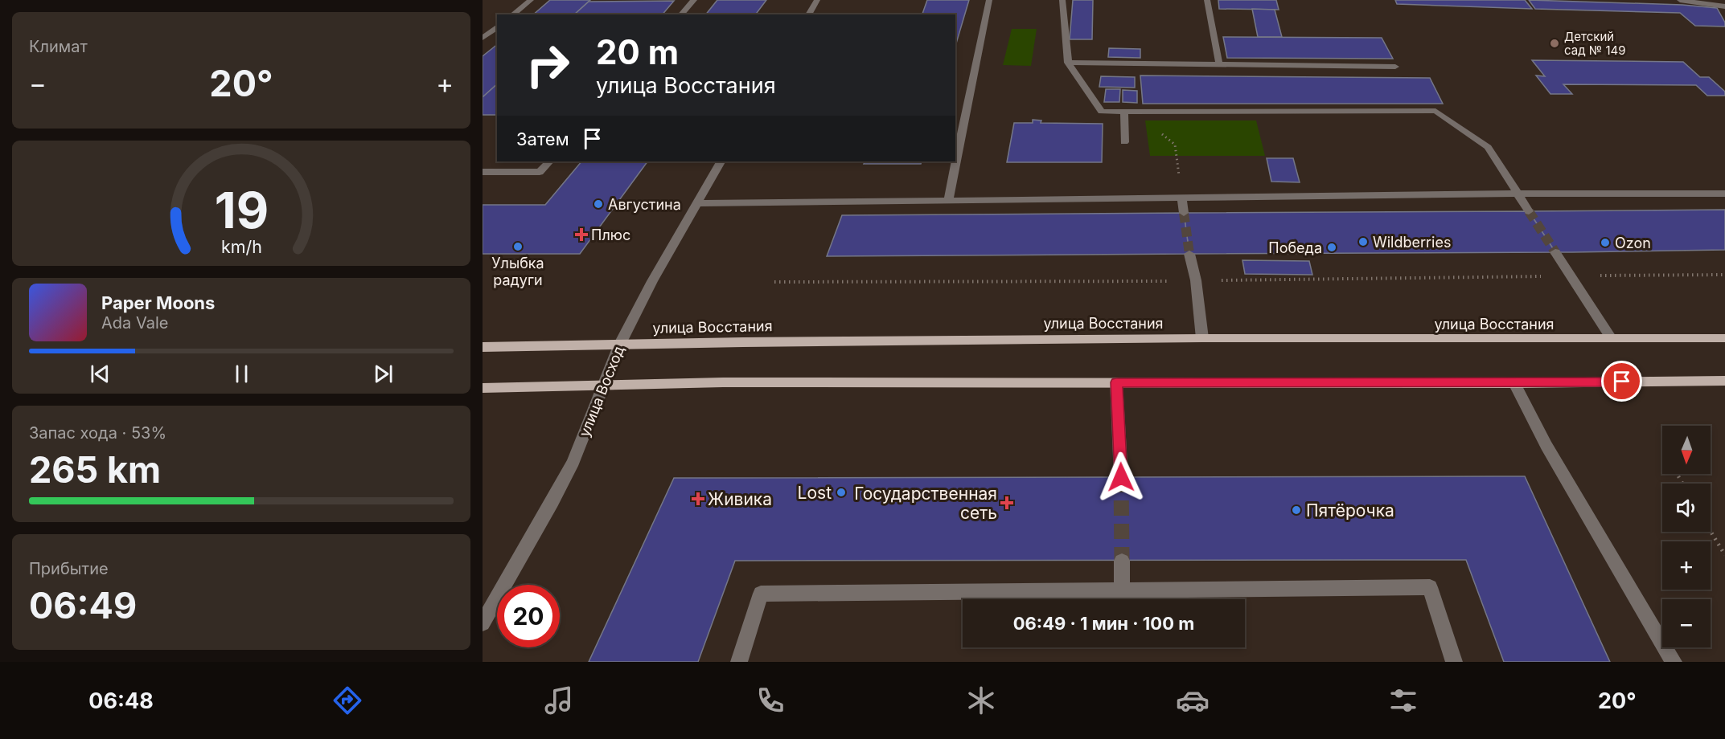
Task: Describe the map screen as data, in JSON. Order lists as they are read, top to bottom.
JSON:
{
  "streets": {
    "main road": ["улица Восстания"],
    "street": ["улица Восход"]
  },
  "crossings": [
    ["улица Восстания", "улица Восход"]
  ],
  "places": {
    "other": [
      "Детский сад № 149",
      "Августина",
      "Wildberries",
      "Ozon",
      "Улыбка радуги",
      "Победа",
      "Lost",
      "Пятёрочка"
    ],
    "health": ["Плюс", "Живика", "Государственная сеть"]
  },
  "north": "bottom",
  "page": {
    "tile": [
      "Климат",
      ["Запас хода · 53%", "265 km"],
      ["Прибытие", "06:49"]
    ],
    "turn": ["20 m", "улица Восстания"],
    "heat": ["−", "20°", "+"],
    "then": "Затем",
    "song": ["Paper Moons", "Ada Vale"],
    "map_buttons": ["+", "−"],
    "limit": "20",
    "trip": "06:49 · 1 мин · 100 m",
    "tabs": ["06:48", "20°"],
    "gauge": ["19", "km/h"]
  }
}
